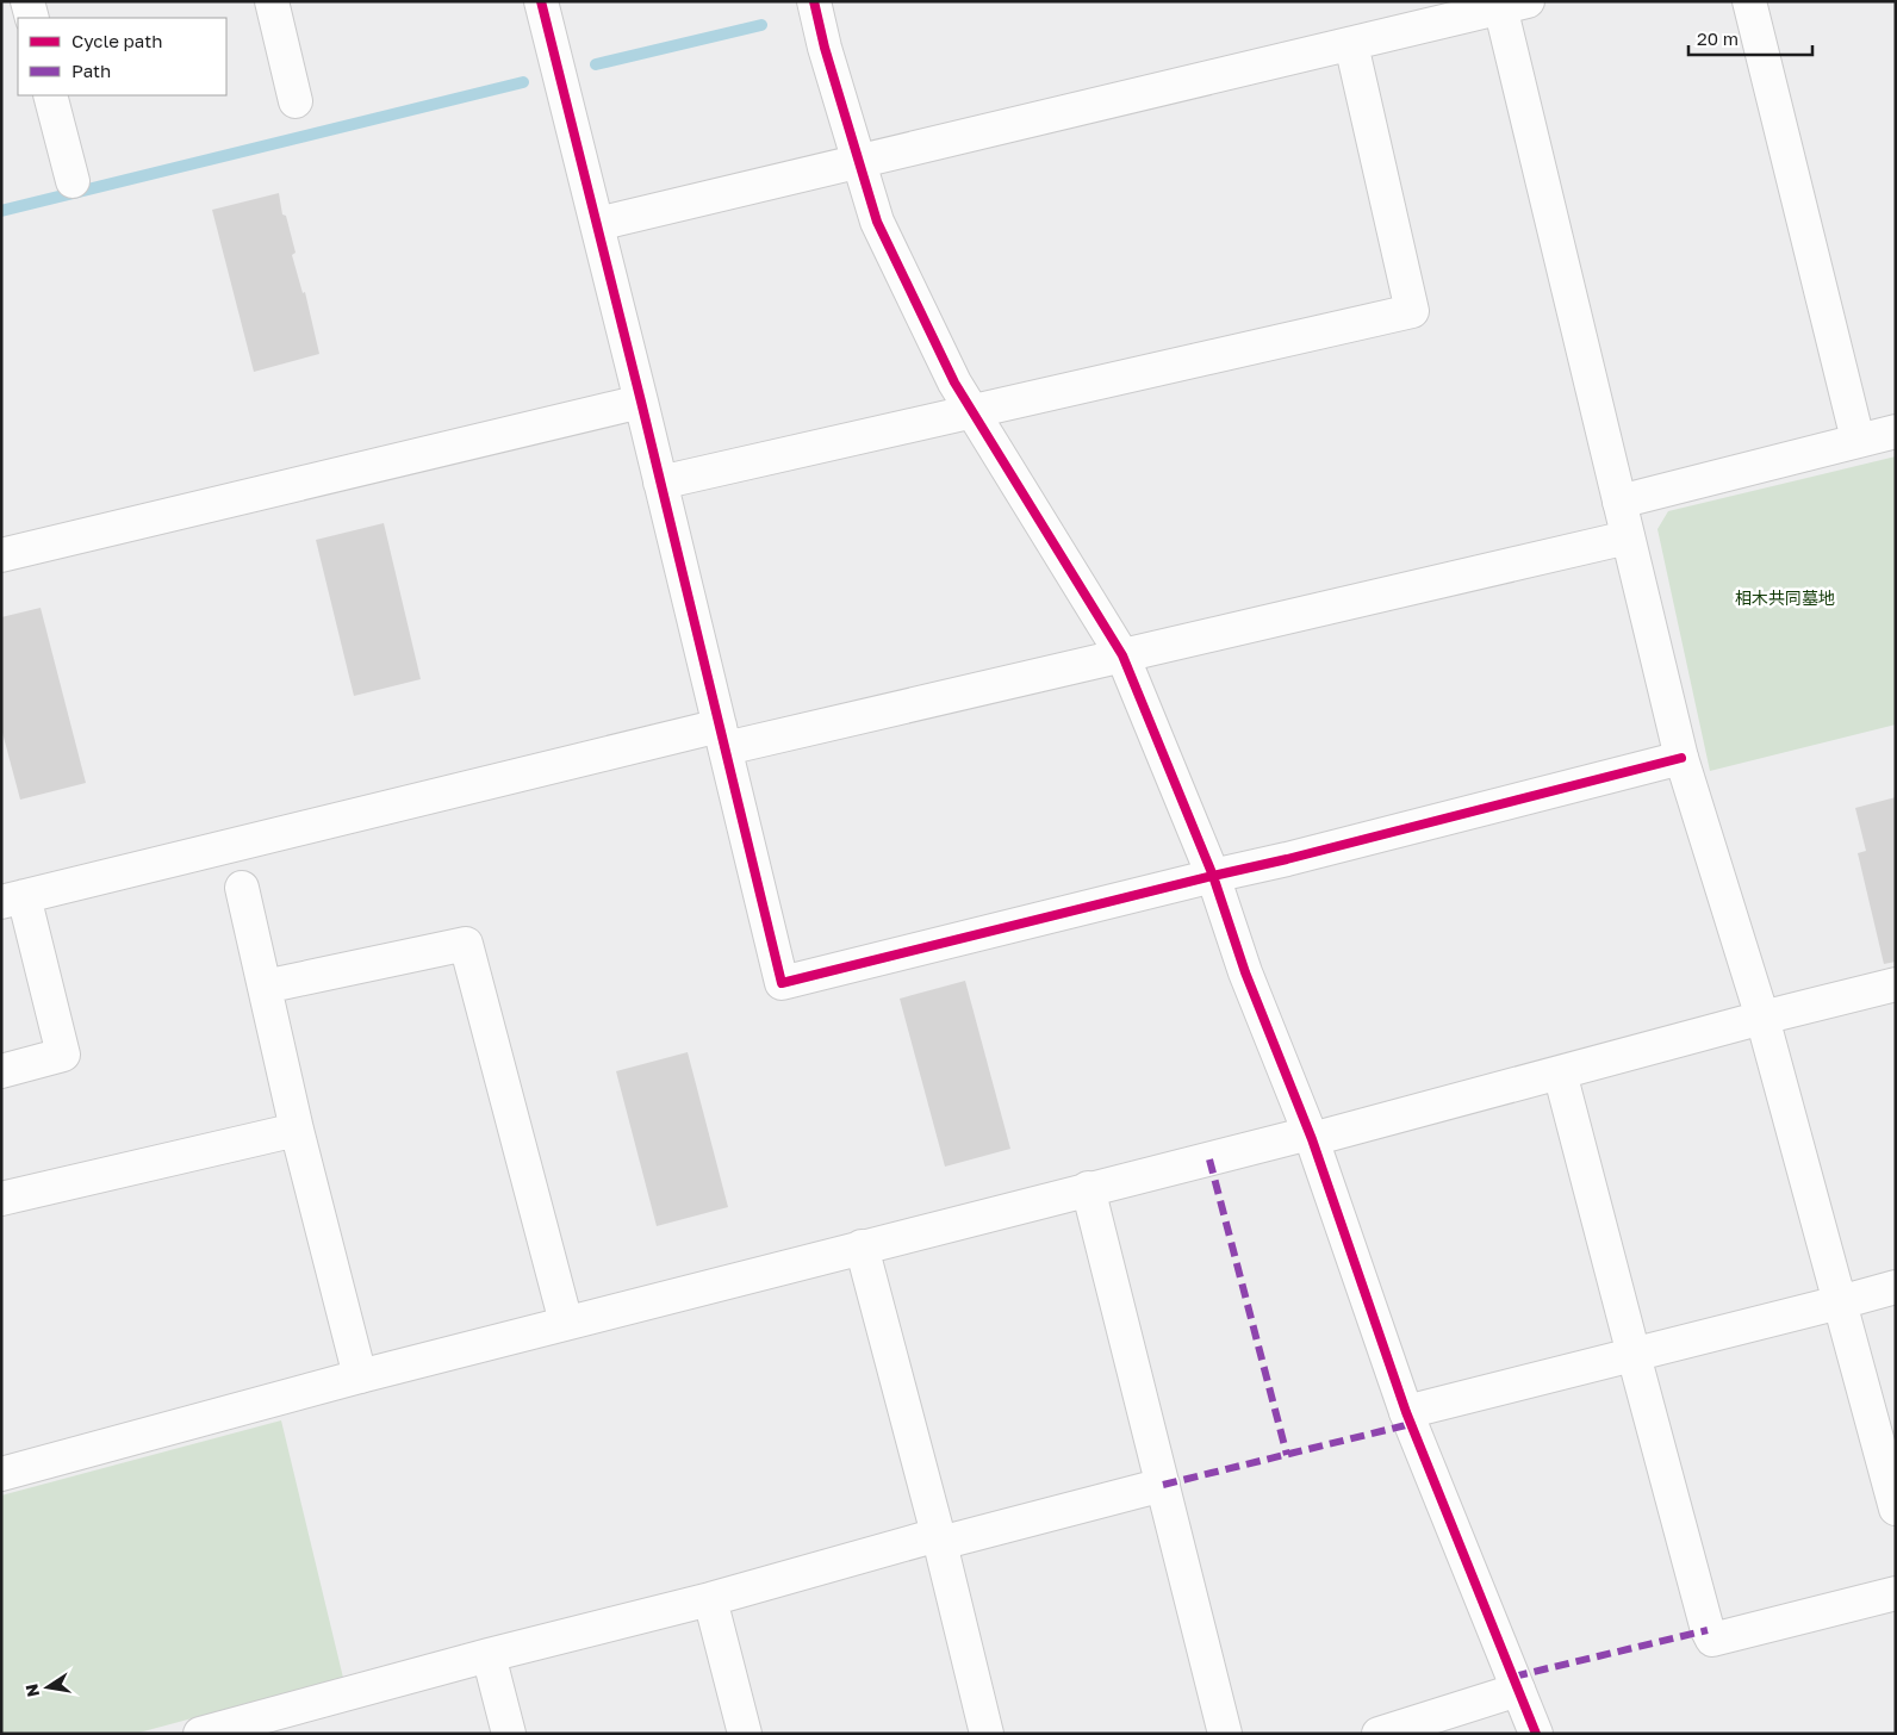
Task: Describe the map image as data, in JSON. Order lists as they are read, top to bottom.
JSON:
{
  "parks": ["相木共同墓地"],
  "legend": ["Cycle path", "Path"],
  "scale_bar": "20 m",
  "north": "left"
}
